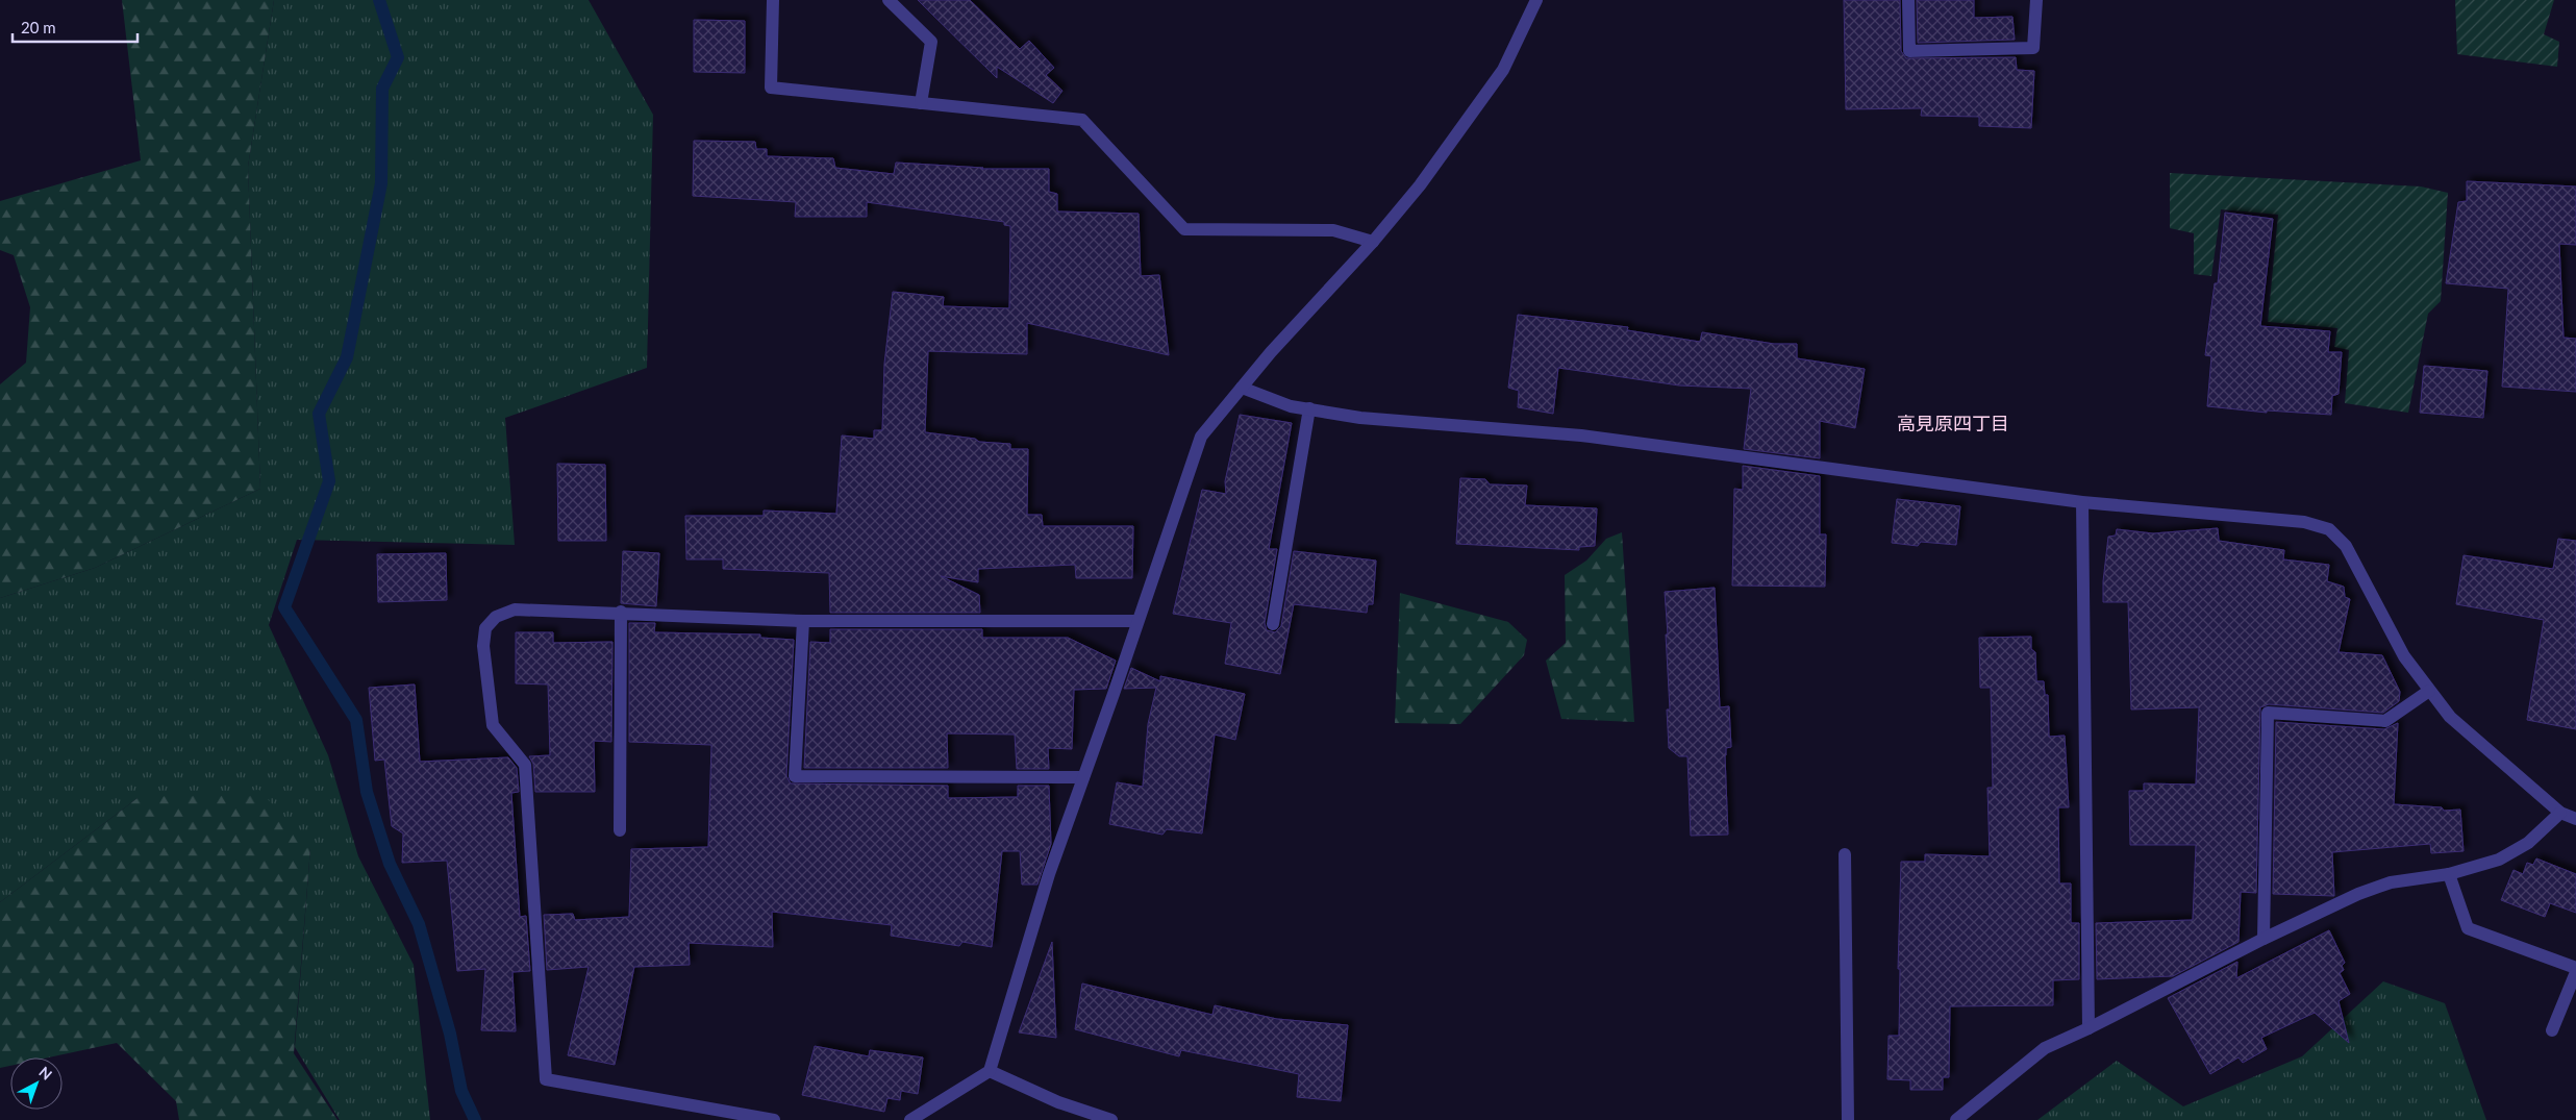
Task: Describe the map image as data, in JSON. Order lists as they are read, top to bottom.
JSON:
{
  "districts": ["高見原四丁目"],
  "scale_bar": "20 m",
  "north": "top right"
}
